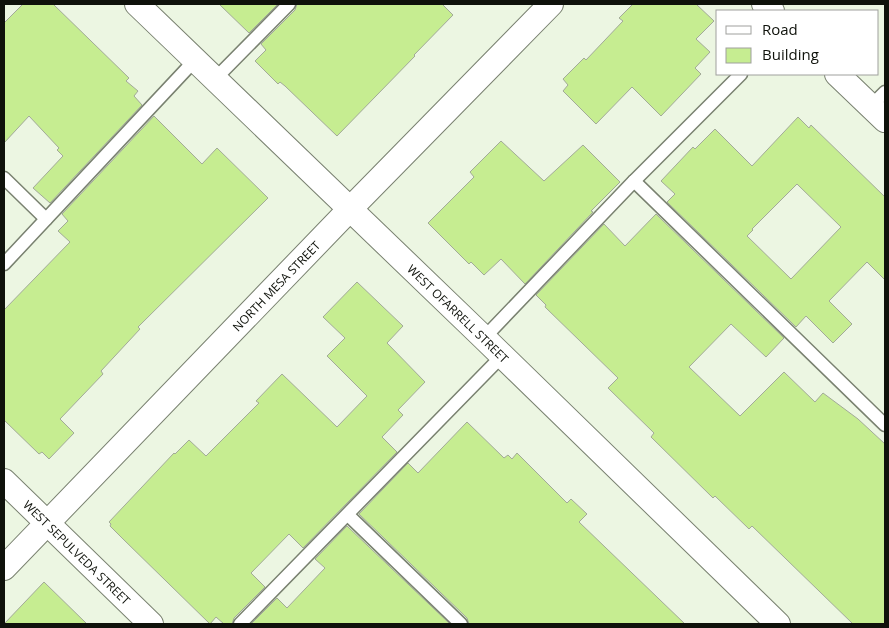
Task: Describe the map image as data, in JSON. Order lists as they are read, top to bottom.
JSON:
{
  "streets": {
    "street": ["NORTH MESA STREET", "WEST OFARRELL STREET", "WEST SEPULVEDA STREET"]
  },
  "crossings": [
    ["NORTH MESA STREET", "WEST OFARRELL STREET"],
    ["NORTH MESA STREET", "WEST SEPULVEDA STREET"]
  ],
  "legend": ["Road", "Building"]
}
